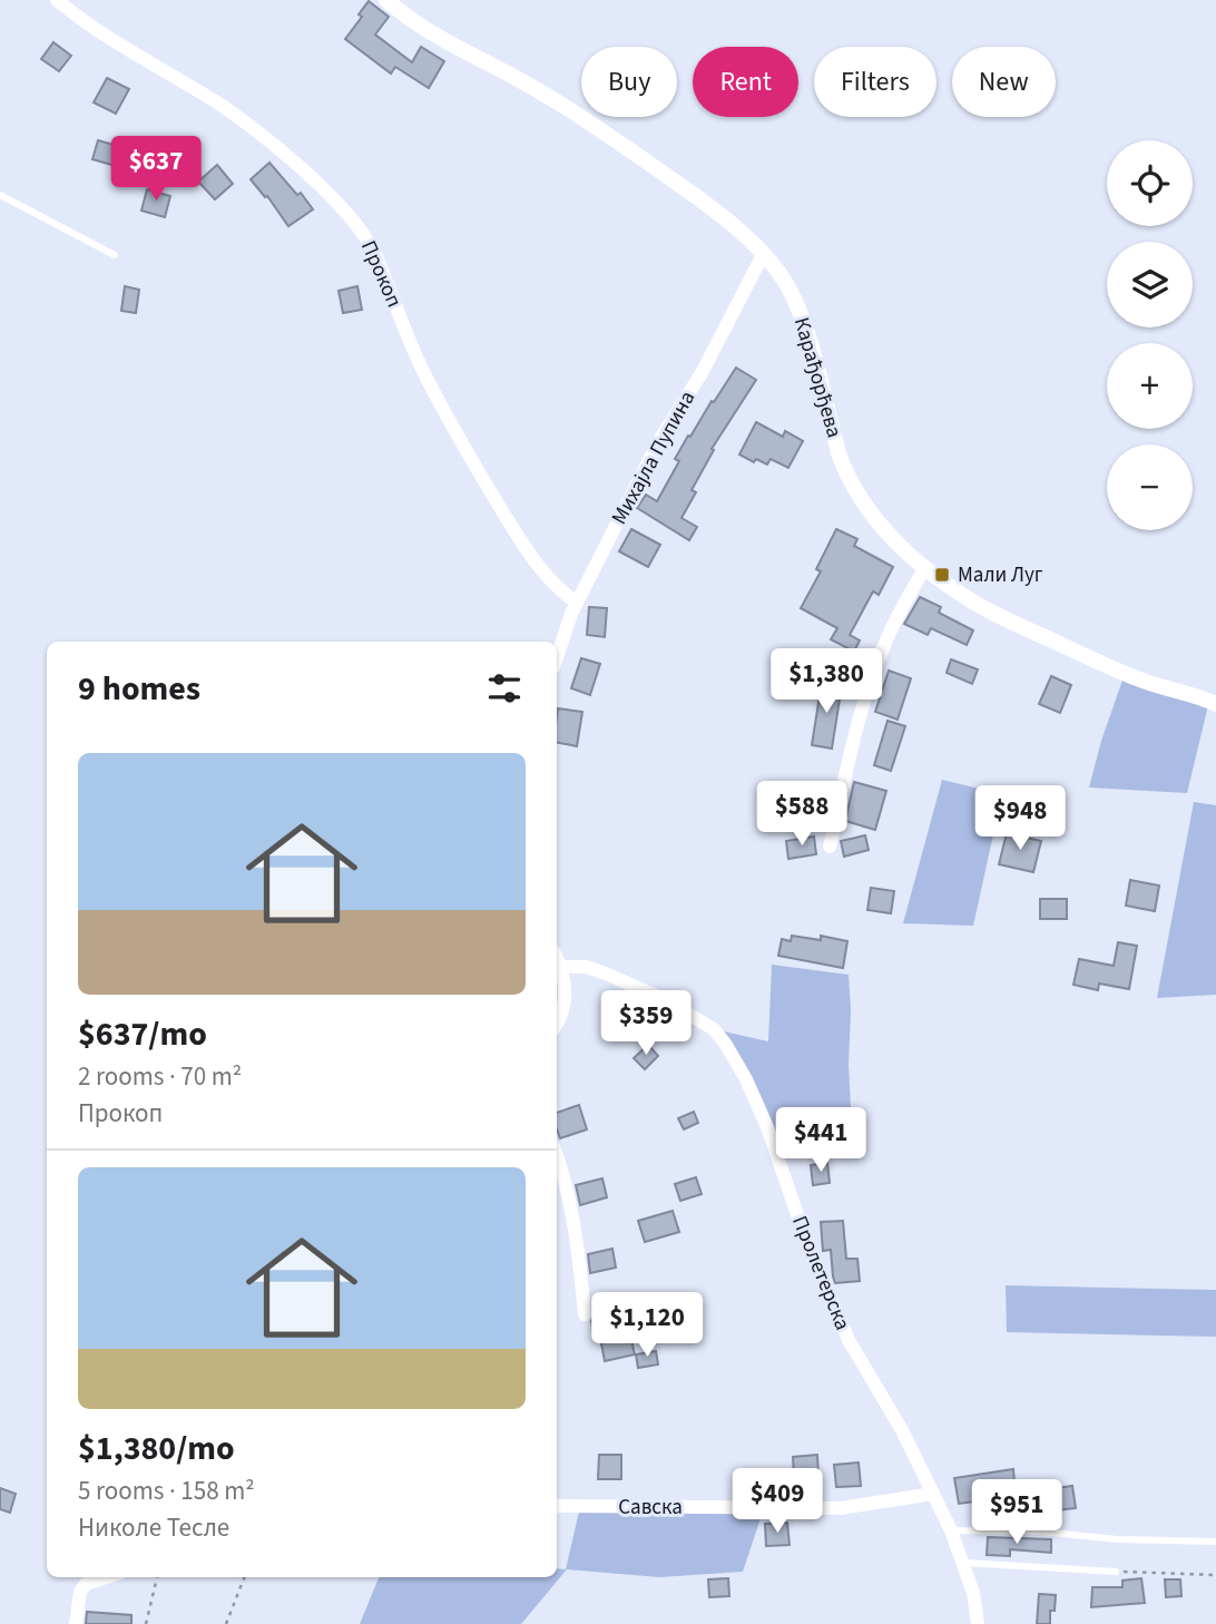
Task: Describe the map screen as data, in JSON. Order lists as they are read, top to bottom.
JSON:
{
  "streets": {
    "street": [
      "Прокоп",
      "Карађорђева",
      "Михајла Пупина",
      "Пролетерска",
      "Савска"
    ]
  },
  "crossings": [
    ["Прокоп", "Михајла Пупина"],
    ["Карађорђева", "Михајла Пупина"],
    ["Пролетерска", "Савска"]
  ],
  "places": {
    "transit": ["Мали Луг"]
  },
  "page": {
    "chip": [
      "Buy",
      "Rent",
      "Filters",
      "New"
    ],
    "price": [
      "$637",
      "$1,380",
      "$588",
      "$948",
      "$359",
      "$441",
      "$1,120",
      "$409",
      "$951"
    ],
    "map_buttons": ["+", "−"],
    "heading": "9 homes",
    "list": [
      {
        "name": "$637/mo",
        "note": "2 rooms · 70 m² · Прокоп"
      },
      {
        "name": "$1,380/mo",
        "note": "5 rooms · 158 m² · Николе Тесле"
      }
    ]
  }
}
